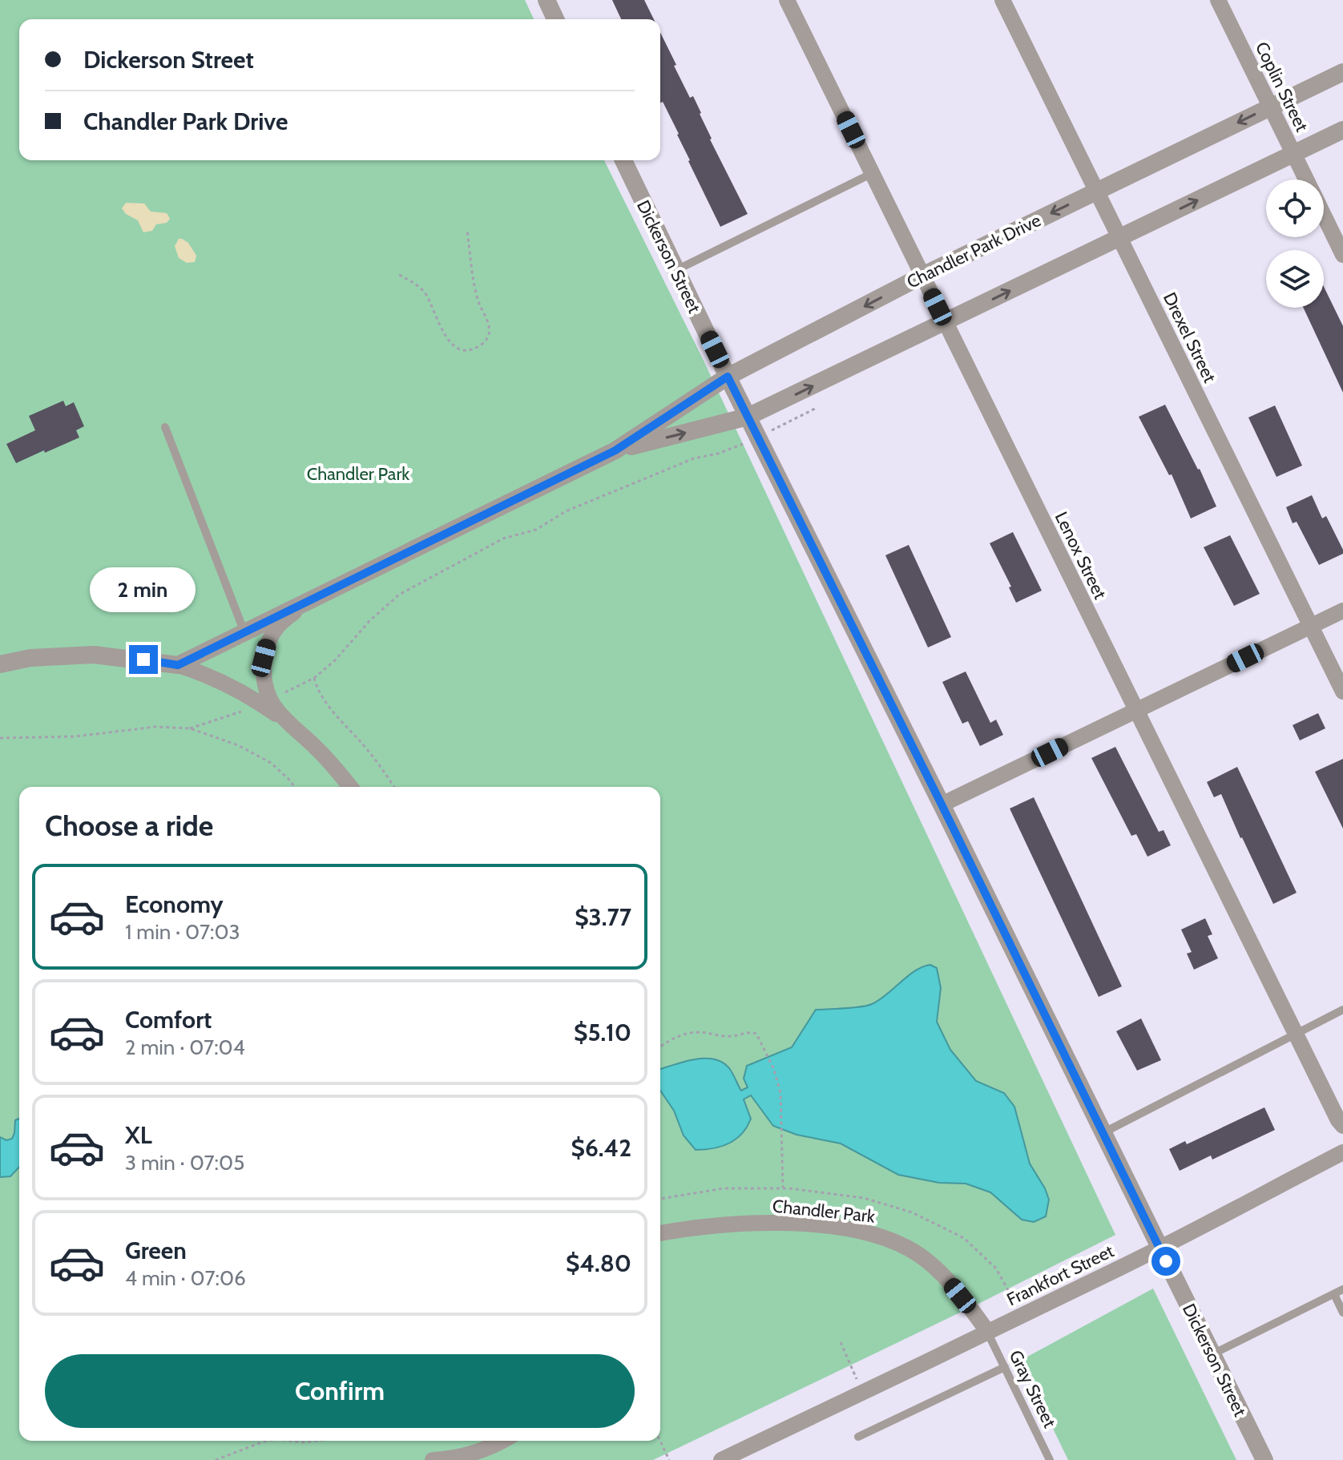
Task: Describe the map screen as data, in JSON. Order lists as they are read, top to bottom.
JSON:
{
  "streets": {
    "street": [
      "Coplin Street",
      "Chandler Park Drive",
      "Dickerson Street",
      "Drexel Street",
      "Lenox Street",
      "Chandler Park",
      "Frankfort Street"
    ],
    "lane": ["Gray Street"]
  },
  "crossings": [
    ["Coplin Street", "Chandler Park Drive"],
    ["Chandler Park Drive", "Dickerson Street"],
    ["Chandler Park Drive", "Drexel Street"],
    ["Chandler Park Drive", "Lenox Street"],
    ["Dickerson Street", "Frankfort Street"],
    ["Chandler Park", "Frankfort Street"],
    ["Chandler Park", "Gray Street"],
    ["Frankfort Street", "Gray Street"]
  ],
  "parks": ["Chandler Park"],
  "page": {
    "banner": ["Dickerson Street", "Chandler Park Drive"],
    "bubble": "2 min",
    "heading": "Choose a ride",
    "list": [
      {
        "name": "Economy",
        "note": "1 min · 07:03",
        "value": "$3.77"
      },
      {
        "name": "Comfort",
        "note": "2 min · 07:04",
        "value": "$5.10"
      },
      {
        "name": "XL",
        "note": "3 min · 07:05",
        "value": "$6.42"
      },
      {
        "name": "Green",
        "note": "4 min · 07:06",
        "value": "$4.80"
      }
    ],
    "buttons": "Confirm"
  }
}
